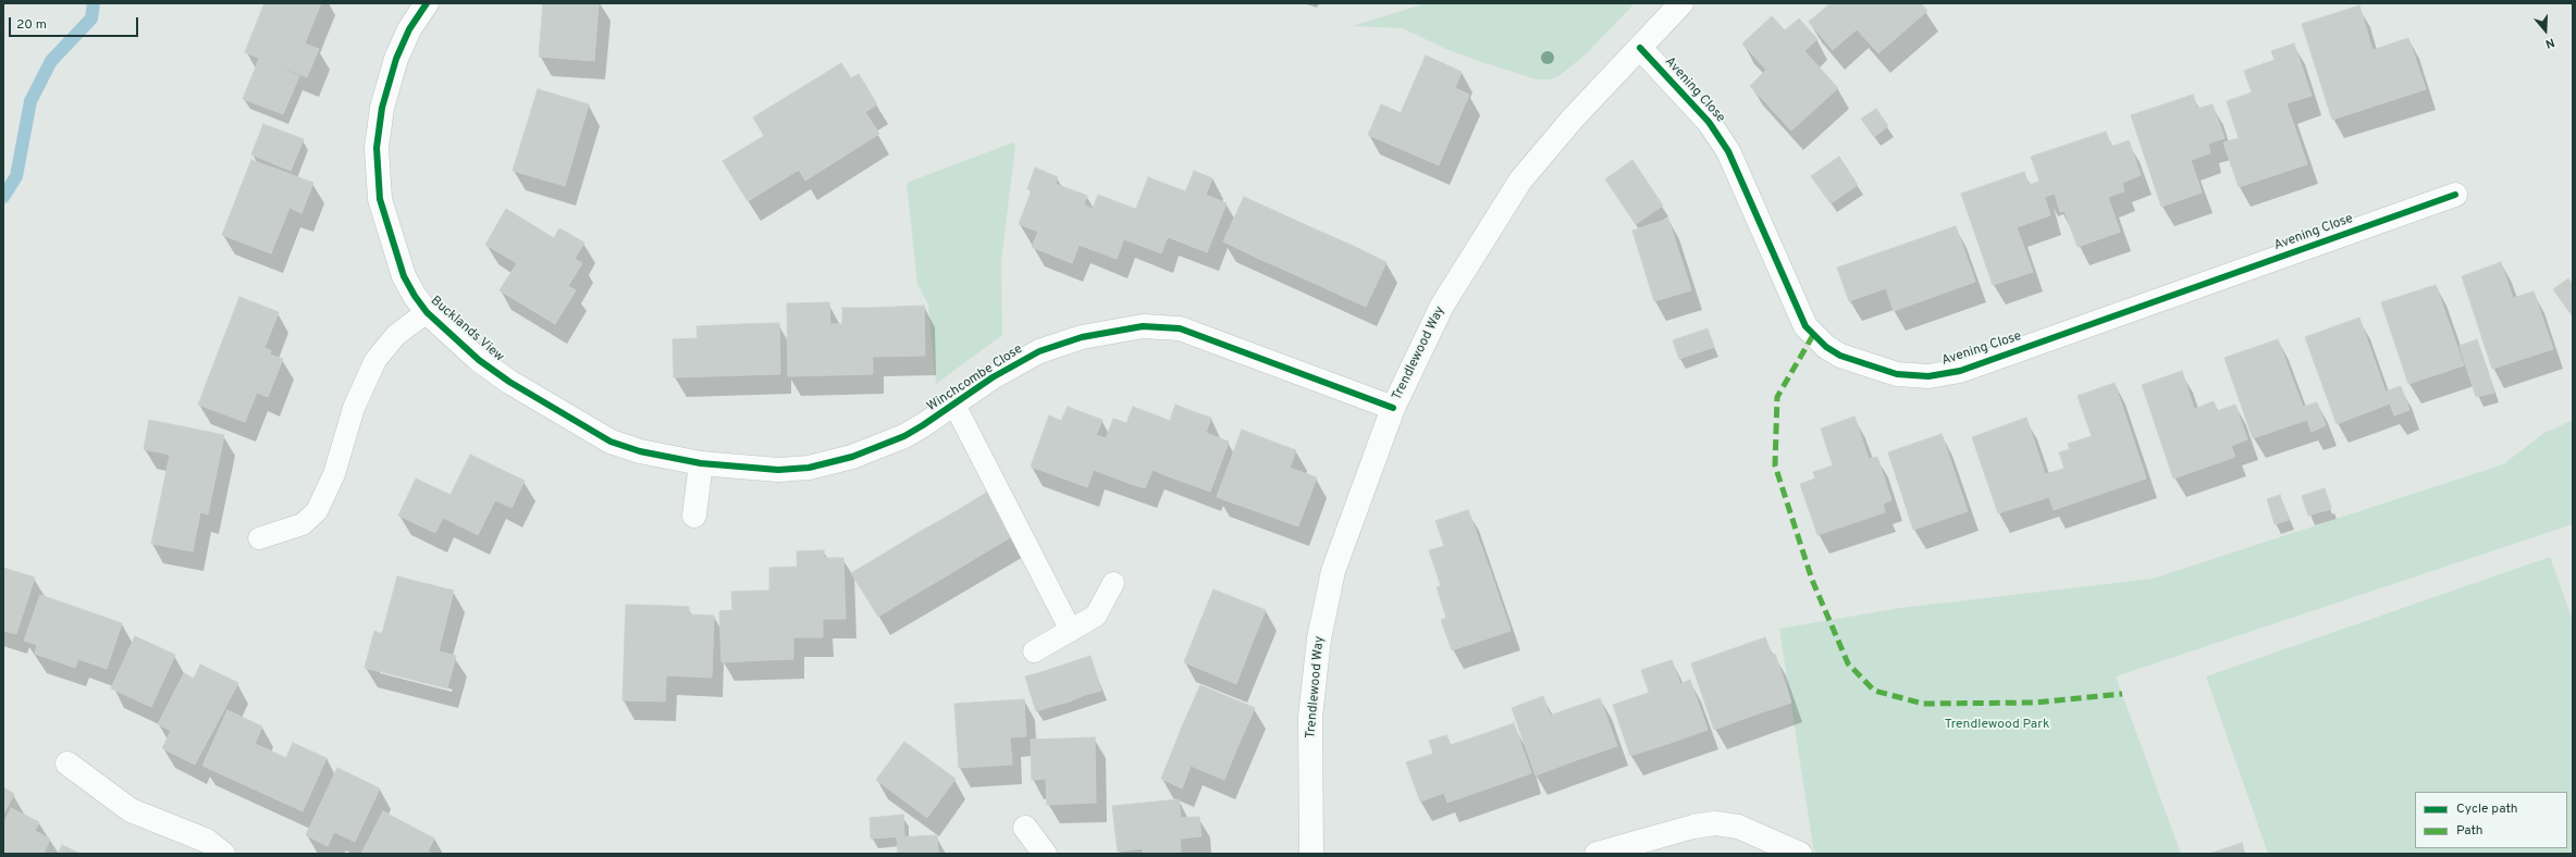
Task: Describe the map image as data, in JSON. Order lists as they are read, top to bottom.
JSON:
{
  "streets": {
    "street": [
      "Avening Close",
      "Bucklands View",
      "Trendlewood Way",
      "Winchcombe Close"
    ]
  },
  "crossings": [
    ["Avening Close", "Trendlewood Way"],
    ["Bucklands View", "Winchcombe Close"],
    ["Trendlewood Way", "Winchcombe Close"]
  ],
  "parks": ["Trendlewood Park"],
  "legend": ["Cycle path", "Path"],
  "scale_bar": "20 m",
  "north": "bottom"
}
